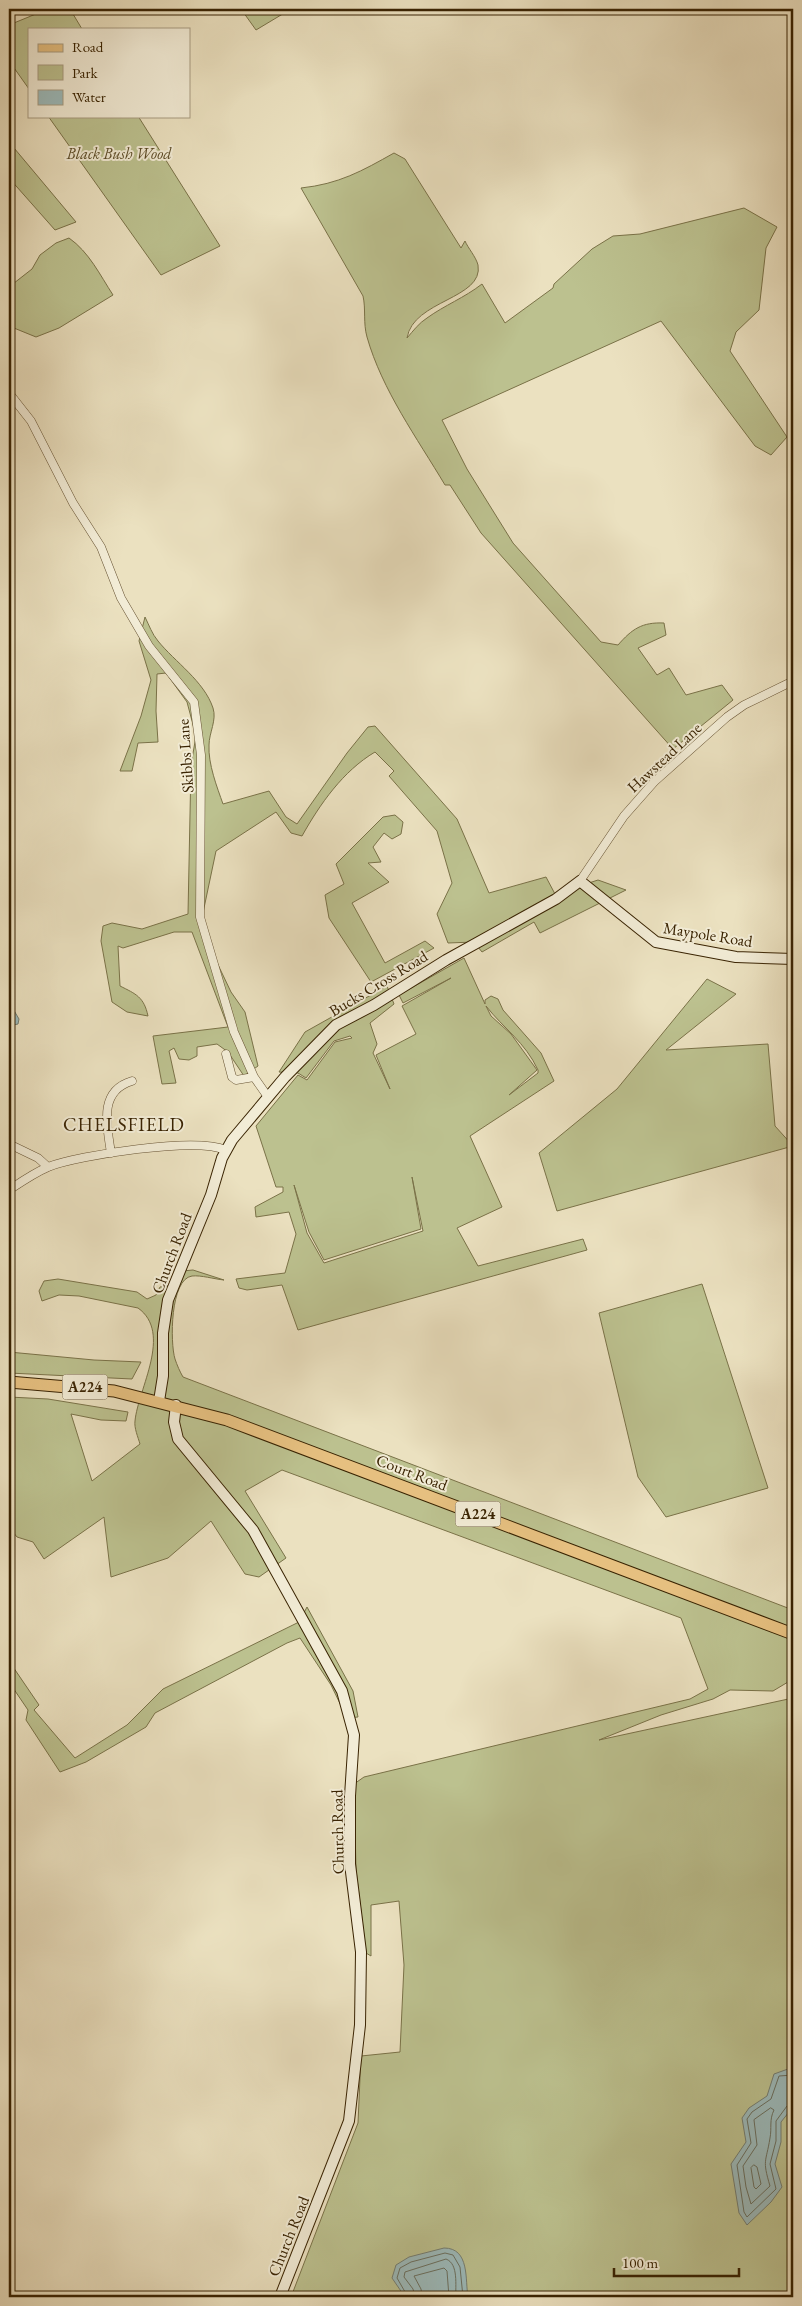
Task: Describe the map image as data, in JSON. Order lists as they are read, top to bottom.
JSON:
{
  "streets": {
    "main road": ["A224", "Court Road"],
    "street": [
      "Skibbs Lane",
      "Hawstead Lane",
      "Maypole Road",
      "Bucks Cross Road",
      "Church Road"
    ]
  },
  "crossings": [
    ["Skibbs Lane", "Bucks Cross Road"],
    ["Hawstead Lane", "Maypole Road"],
    ["Hawstead Lane", "Bucks Cross Road"],
    ["Maypole Road", "Bucks Cross Road"],
    ["Bucks Cross Road", "Church Road"],
    ["Church Road", "Court Road"]
  ],
  "districts": ["CHELSFIELD"],
  "parks": ["Black Bush Wood"],
  "legend": ["Road", "Park", "Water"],
  "scale_bar": "100 m"
}
